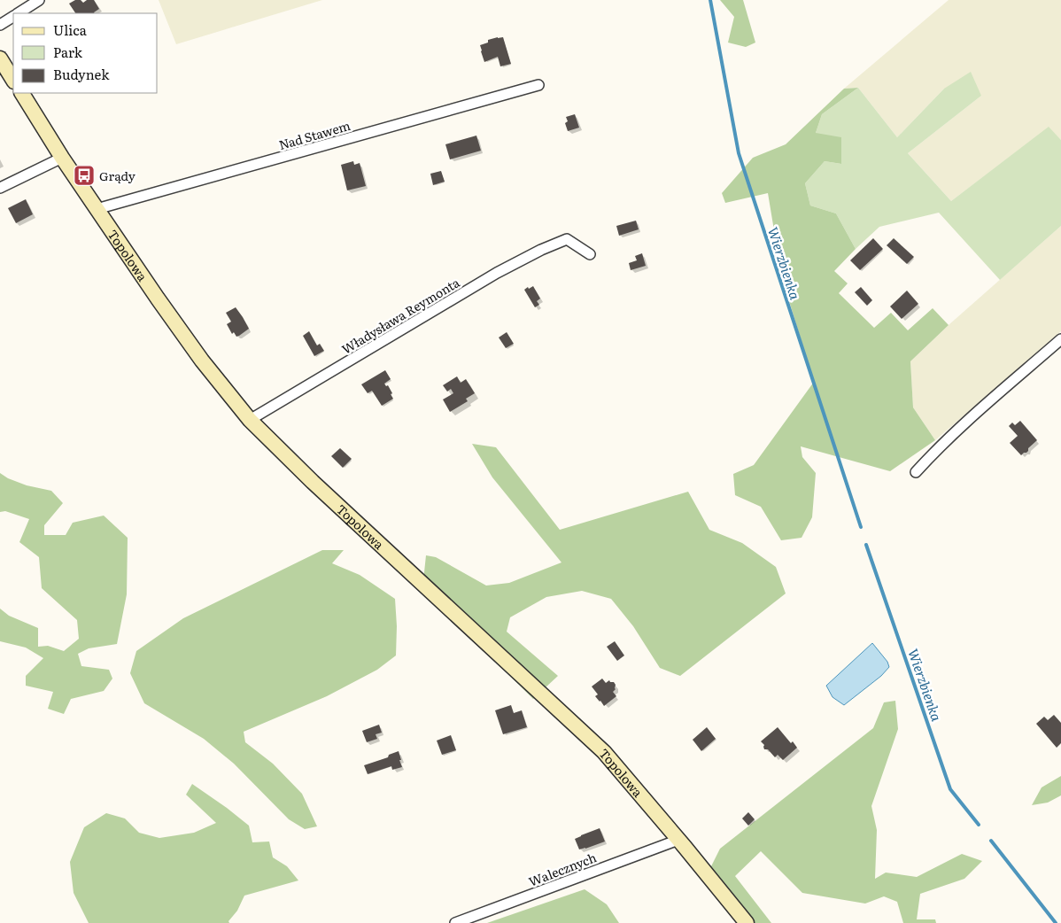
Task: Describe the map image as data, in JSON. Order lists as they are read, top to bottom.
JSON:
{
  "streets": {
    "street": [
      "Nad Stawem",
      "Topolowa",
      "Władysława Reymonta",
      "Walecznych"
    ]
  },
  "crossings": [
    ["Nad Stawem", "Topolowa"],
    ["Topolowa", "Władysława Reymonta"],
    ["Topolowa", "Walecznych"]
  ],
  "water": ["Wierzbienka"],
  "places": {
    "bus stop": ["Grądy"]
  },
  "legend": ["Ulica", "Park", "Budynek"]
}
